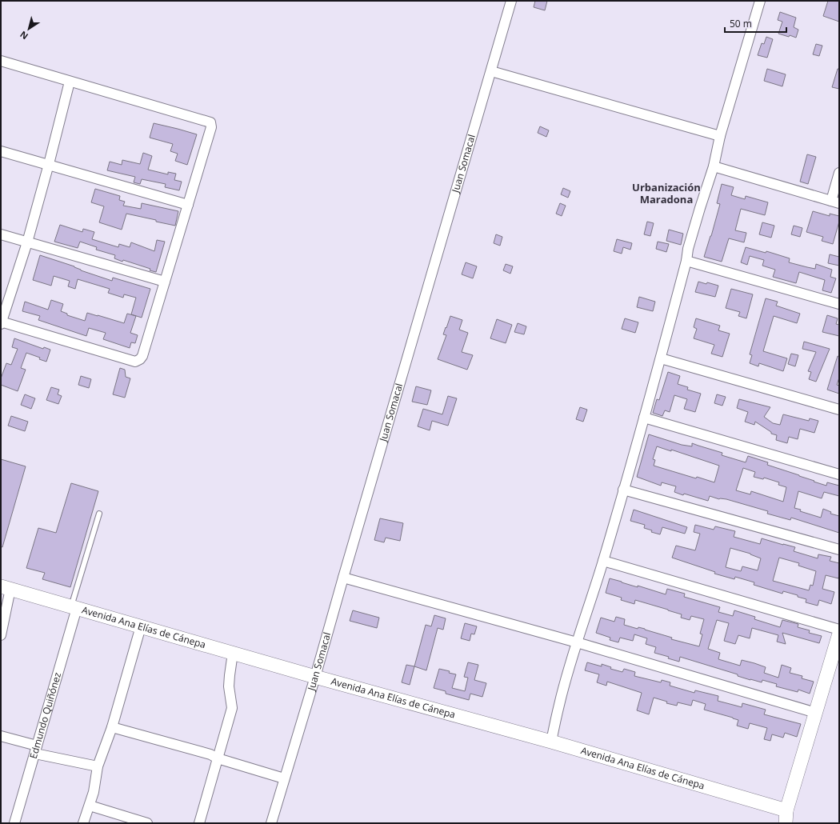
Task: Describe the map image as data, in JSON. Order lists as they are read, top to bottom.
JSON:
{
  "streets": {
    "main road": ["Avenida Ana Elías de Cánepa"],
    "street": ["Juan Somacal", "Edmundo Quiñónez"]
  },
  "crossings": [
    ["Juan Somacal", "Avenida Ana Elías de Cánepa"],
    ["Avenida Ana Elías de Cánepa", "Edmundo Quiñónez"]
  ],
  "districts": ["Urbanización Maradona"],
  "scale_bar": "50 m",
  "north": "bottom left"
}
